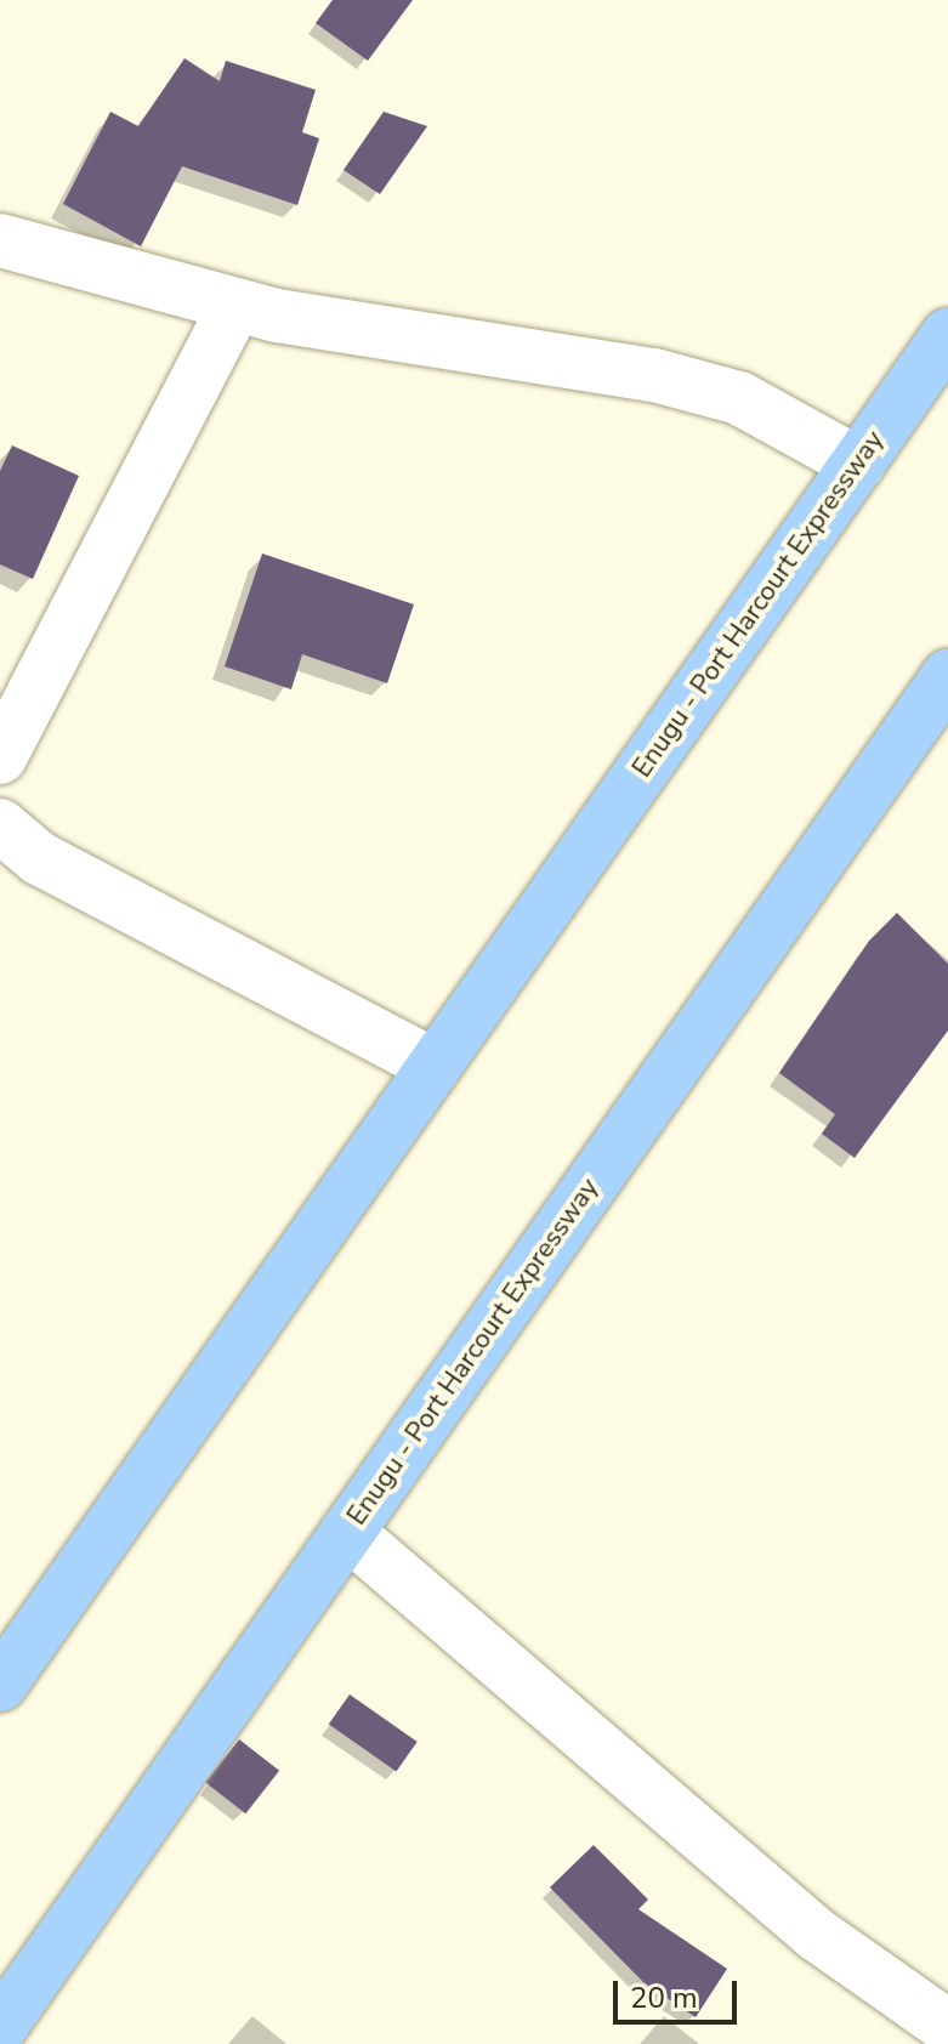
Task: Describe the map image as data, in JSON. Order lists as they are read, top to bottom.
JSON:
{
  "streets": {
    "highway": ["Enugu - Port Harcourt Expressway"]
  },
  "scale_bar": "20 m"
}
